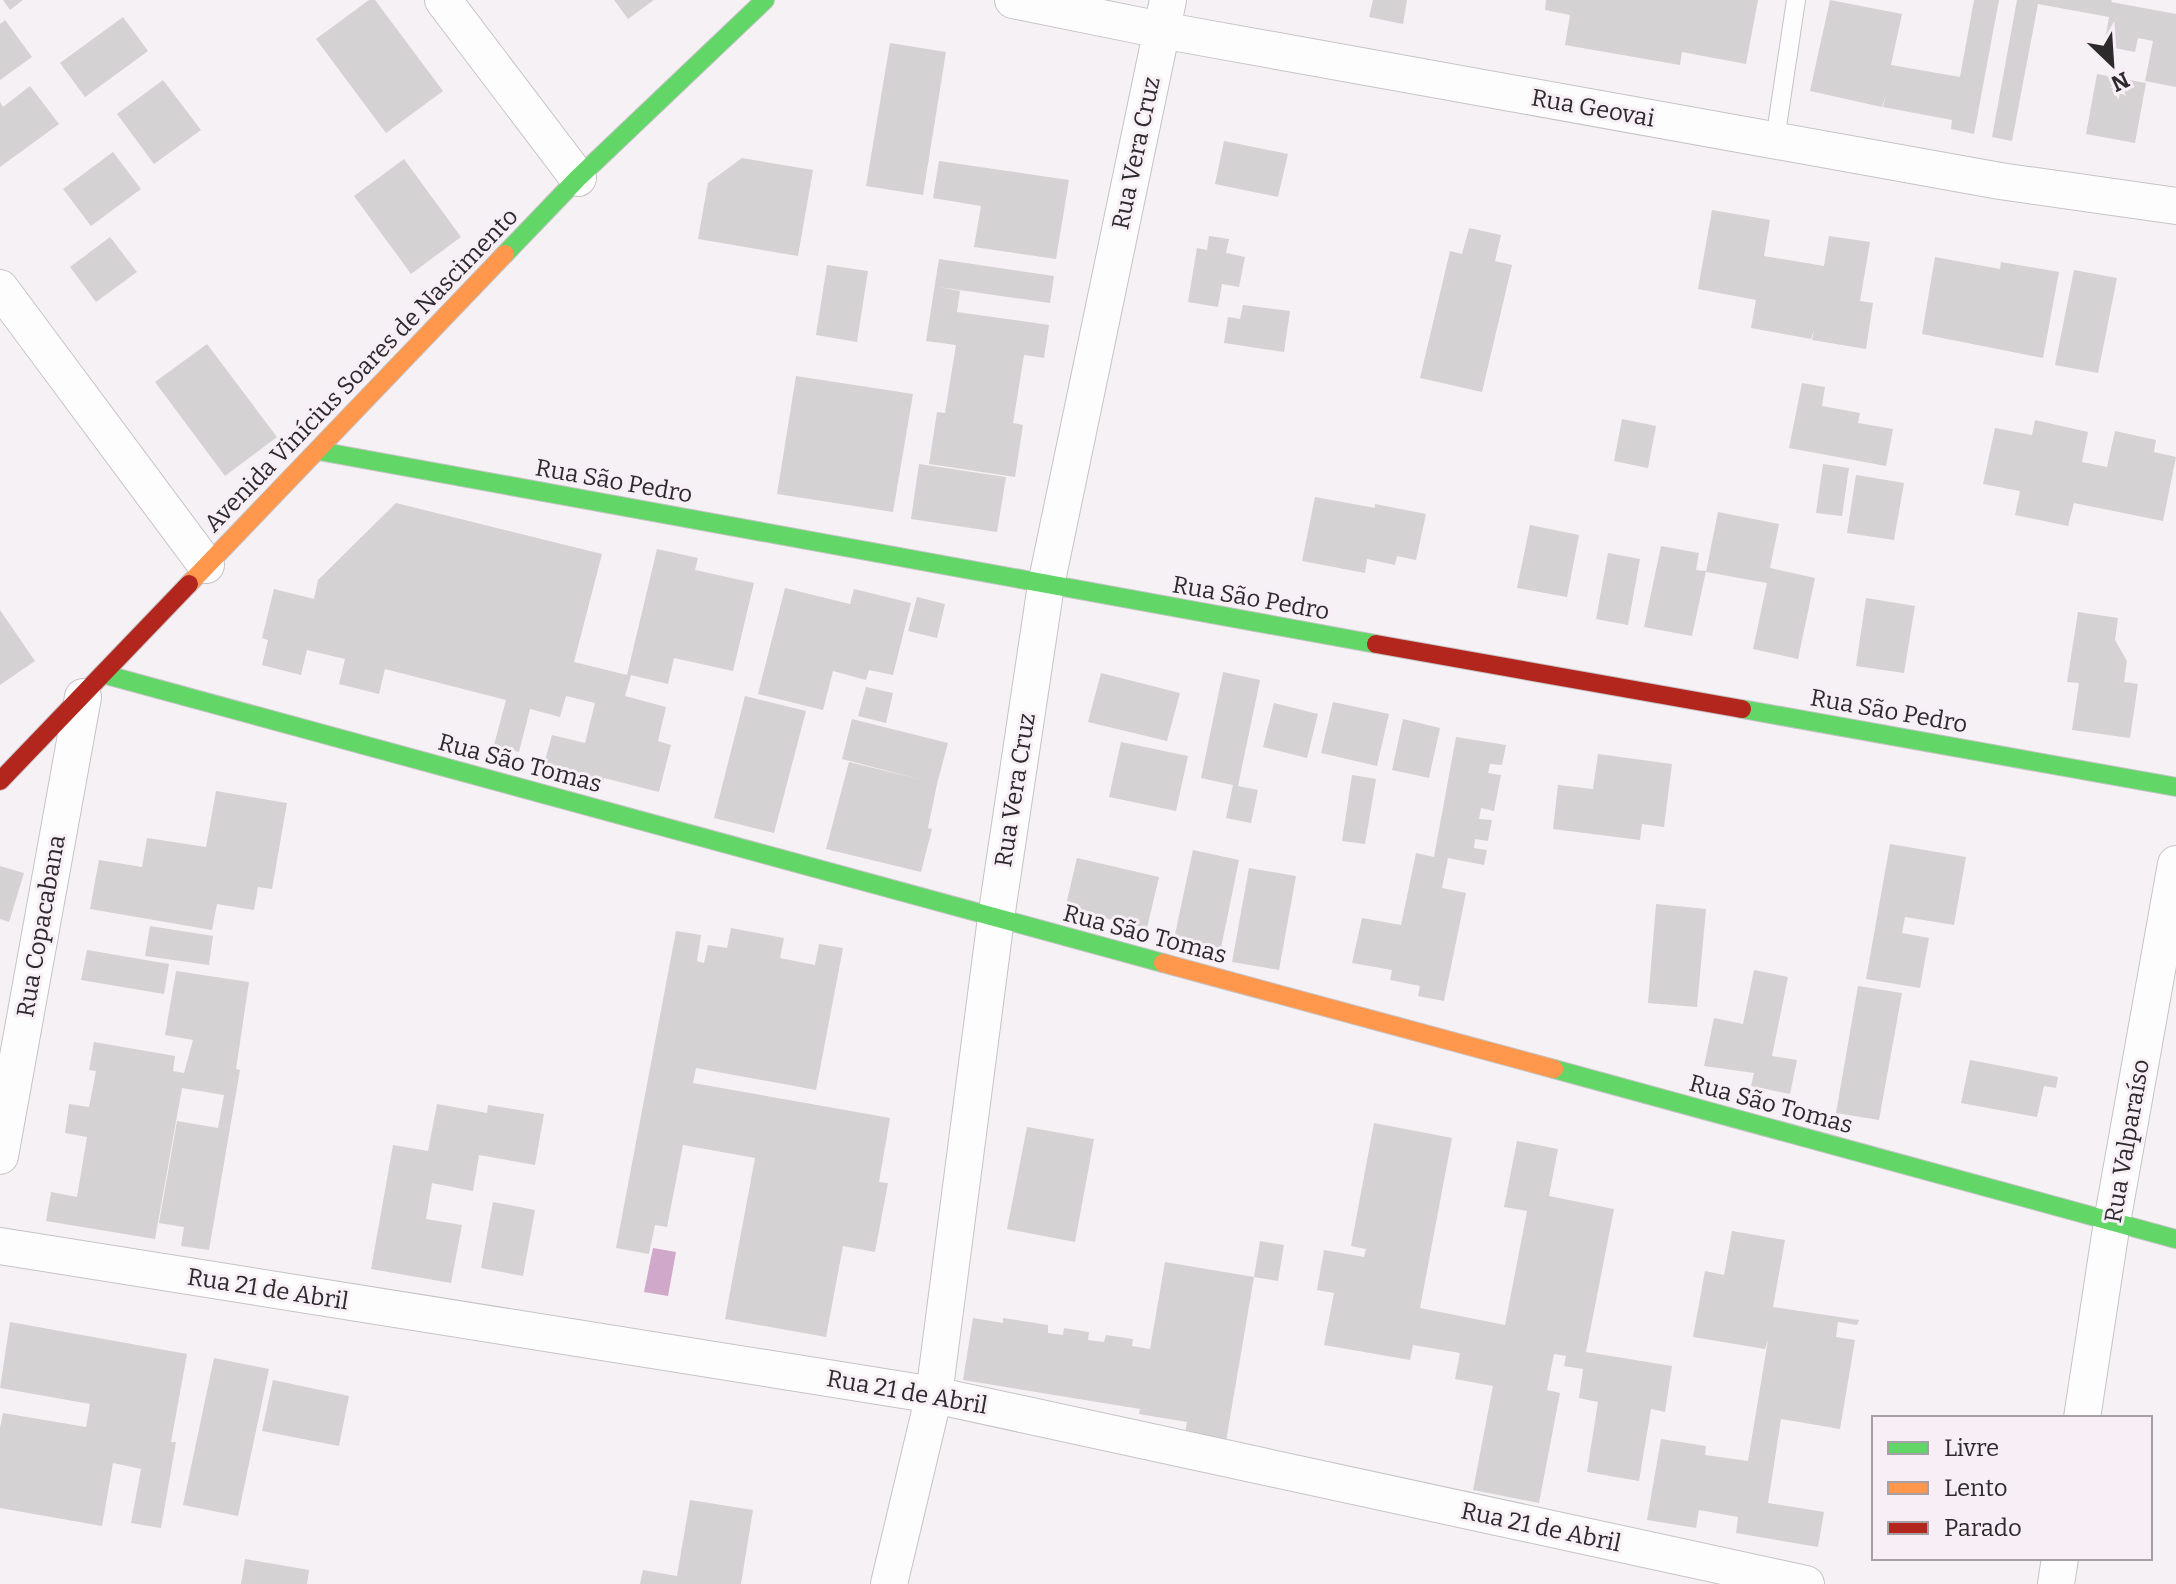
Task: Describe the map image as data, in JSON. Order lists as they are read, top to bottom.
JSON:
{
  "streets": {
    "street": [
      "Rua Geovai",
      "Rua Vera Cruz",
      "Avenida Vinícius Soares de Nascimento",
      "Rua São Pedro",
      "Rua São Tomas",
      "Rua Copacabana",
      "Rua Valparaíso",
      "Rua 21 de Abril"
    ]
  },
  "crossings": [
    ["Rua Geovai", "Rua Vera Cruz"],
    ["Rua Vera Cruz", "Rua São Pedro"],
    ["Rua Vera Cruz", "Rua São Tomas"],
    ["Rua Vera Cruz", "Rua 21 de Abril"],
    ["Avenida Vinícius Soares de Nascimento", "Rua São Pedro"],
    ["Avenida Vinícius Soares de Nascimento", "Rua São Tomas"],
    ["Avenida Vinícius Soares de Nascimento", "Rua Copacabana"],
    ["Rua São Tomas", "Rua Copacabana"],
    ["Rua São Tomas", "Rua Valparaíso"]
  ],
  "legend": ["Livre", "Lento", "Parado"],
  "north": "bottom right"
}
